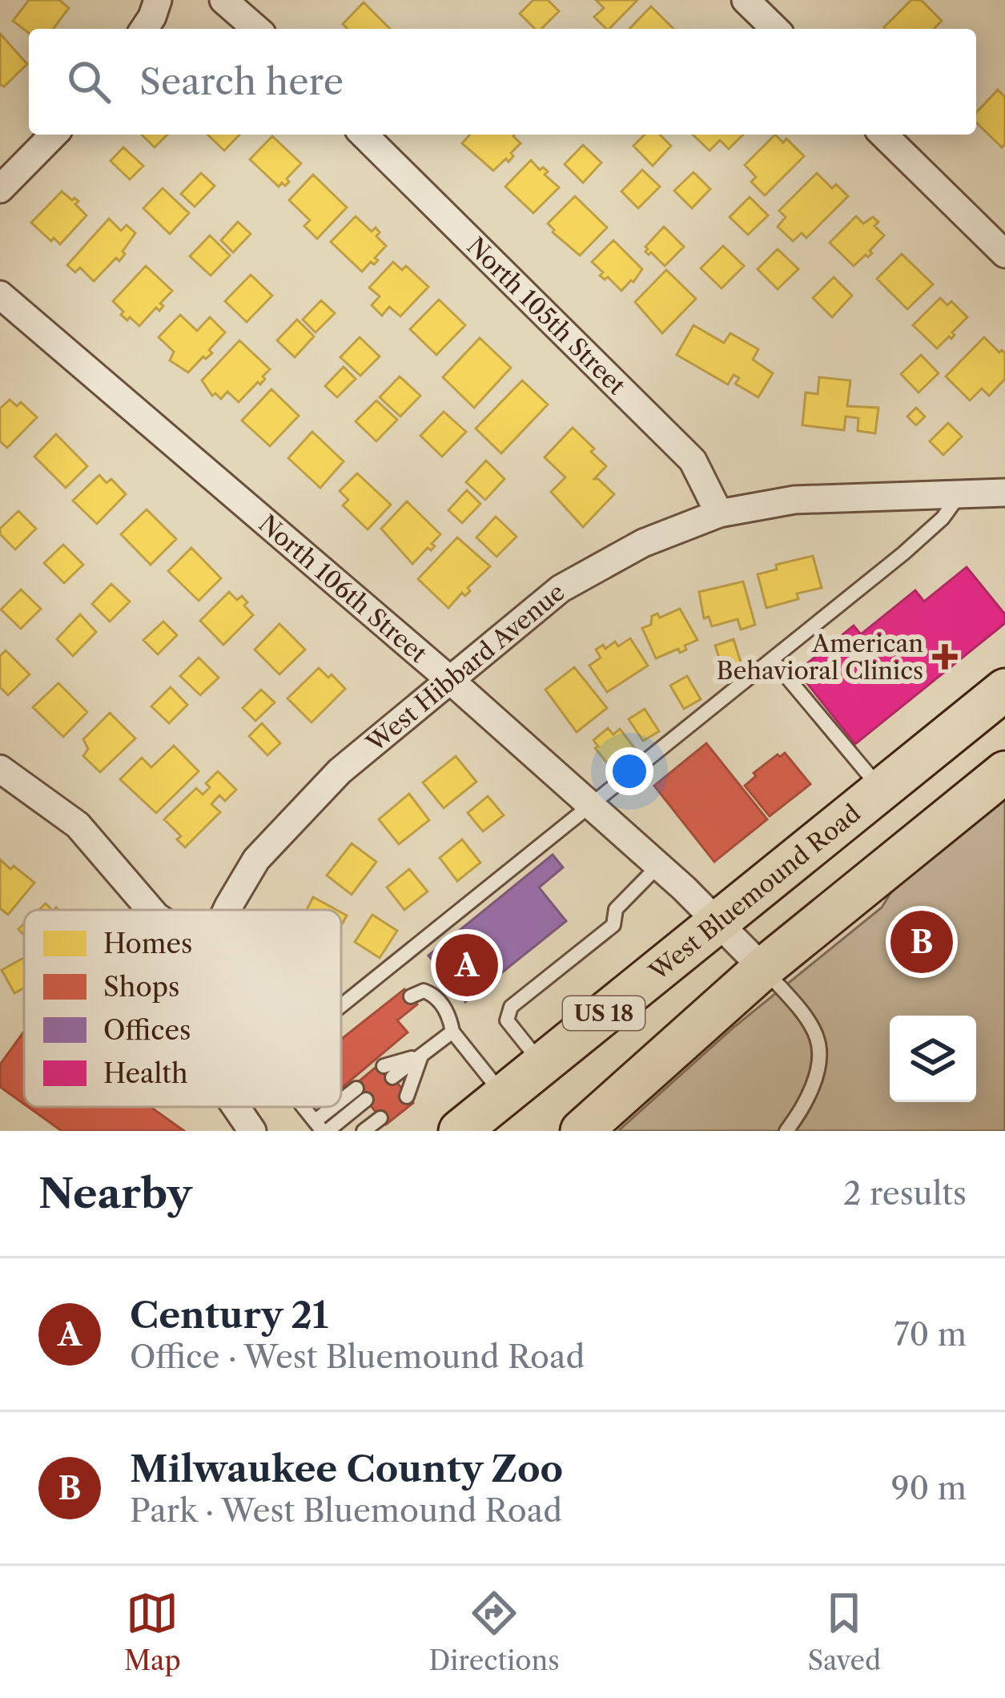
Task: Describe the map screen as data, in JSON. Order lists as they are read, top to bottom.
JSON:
{
  "streets": {
    "main road": ["West Bluemound Road", "US 18"],
    "street": ["North 105th Street", "North 106th Street", "West Hibbard Avenue"]
  },
  "crossings": [
    ["North 105th Street", "West Hibbard Avenue"],
    ["North 106th Street", "West Hibbard Avenue"],
    ["North 106th Street", "West Bluemound Road"],
    ["North 106th Street", "US 18"]
  ],
  "places": {
    "health": ["American Behavioral Clinics"]
  },
  "legend": [
    "Homes",
    "Shops",
    "Offices",
    "Health"
  ],
  "page": {
    "search": "Search here",
    "pins": ["B", "A"],
    "heading": ["Nearby", "2 results"],
    "list": [
      {
        "mark": "A",
        "name": "Century 21",
        "note": "Office · West Bluemound Road",
        "value": "70 m"
      },
      {
        "mark": "B",
        "name": "Milwaukee County Zoo",
        "note": "Park · West Bluemound Road",
        "value": "90 m"
      }
    ],
    "nav": ["Map", "Directions", "Saved"]
  }
}
